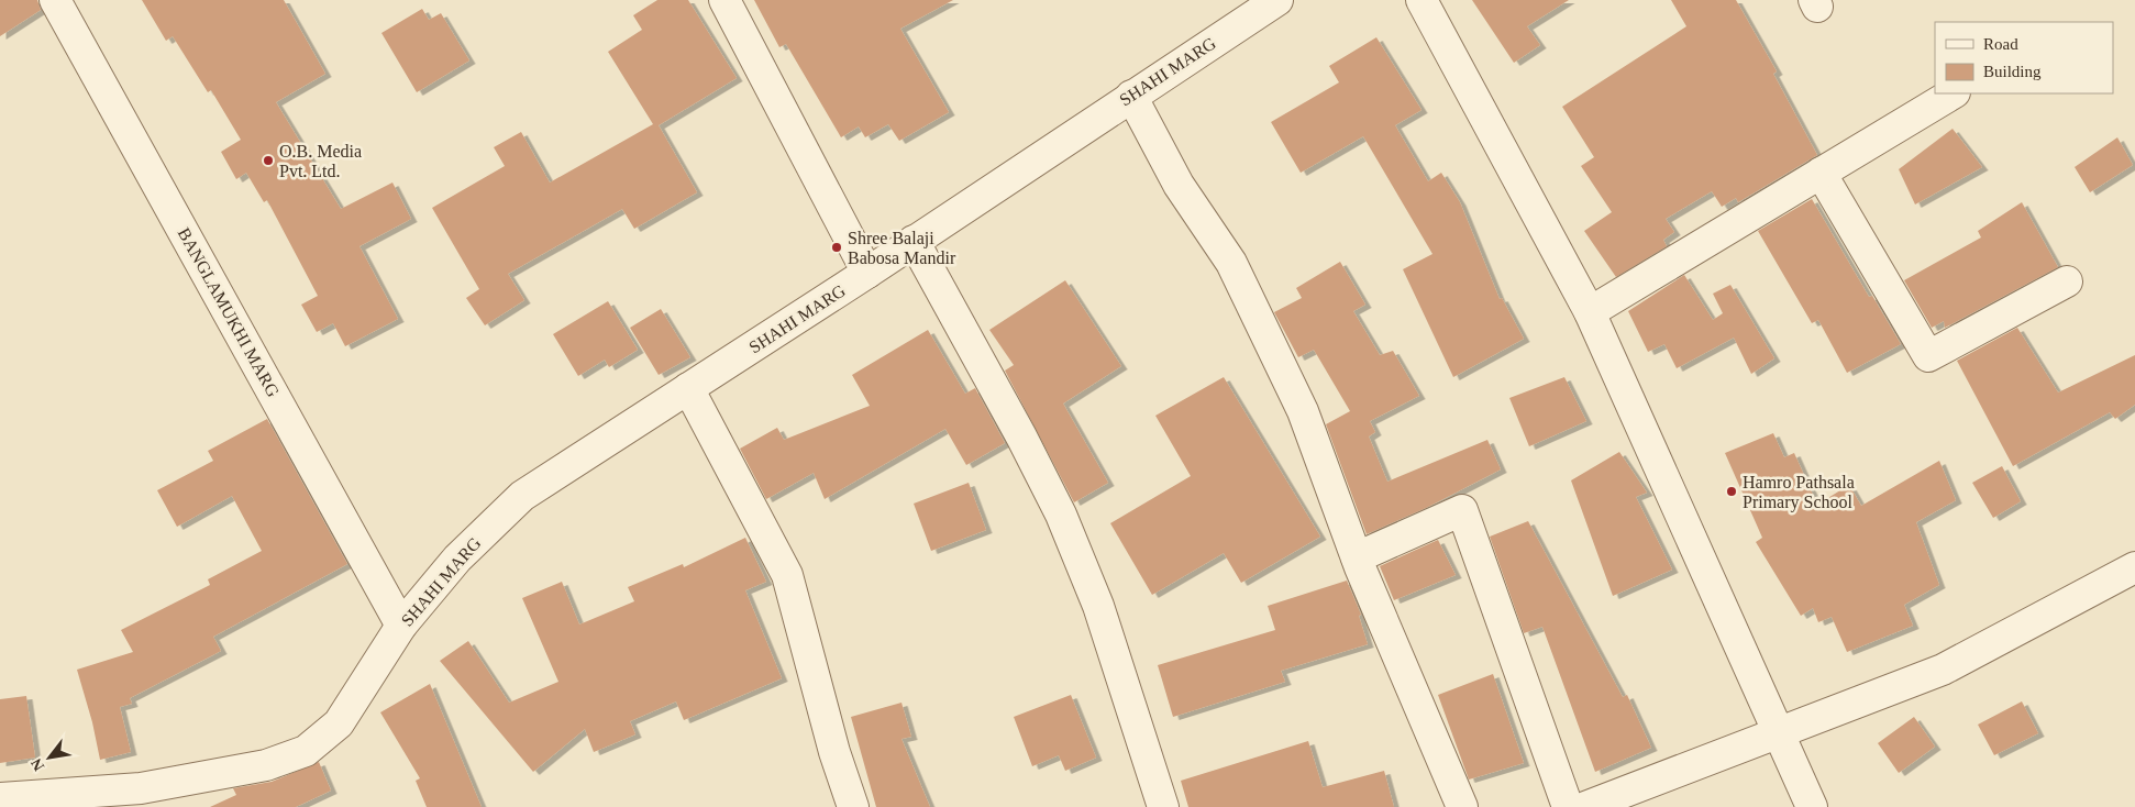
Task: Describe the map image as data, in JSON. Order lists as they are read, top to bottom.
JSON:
{
  "streets": {
    "street": ["SHAHI MARG", "BANGLAMUKHI MARG"]
  },
  "crossings": [
    ["SHAHI MARG", "BANGLAMUKHI MARG"]
  ],
  "places": ["O.B. Media Pvt. Ltd.", "Shree Balaji Babosa Mandir", "Hamro Pathsala Primary School"],
  "legend": ["Road", "Building"],
  "north": "bottom left"
}
